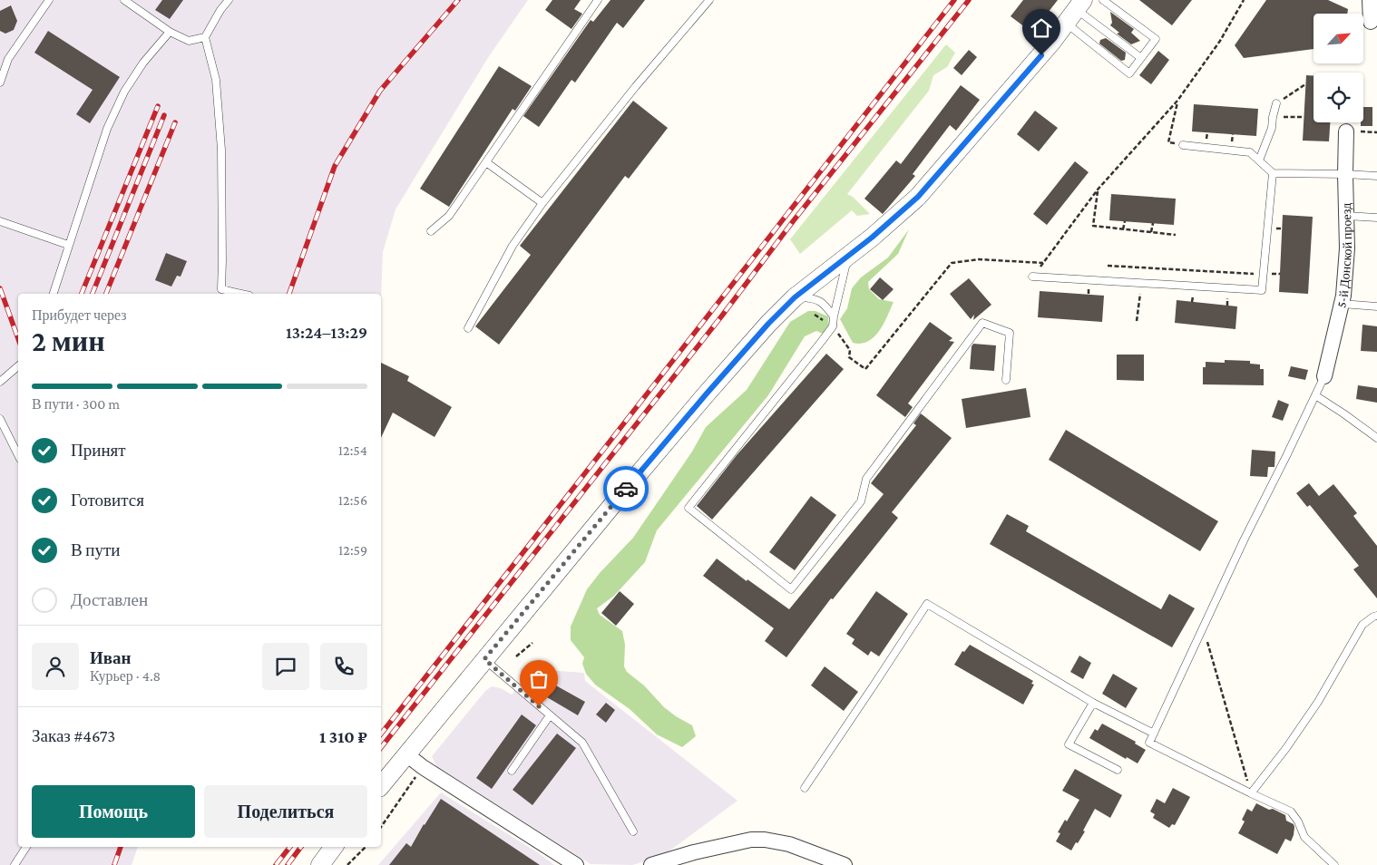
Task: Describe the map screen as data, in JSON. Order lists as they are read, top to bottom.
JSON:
{
  "streets": {
    "street": ["5-й Донской проезд"]
  },
  "north": "top right",
  "page": {
    "heading": ["2 мин", "Прибудет через", "13:24–13:29"],
    "panel": [
      "Иван",
      "Курьер · 4.8",
      "Заказ #4673",
      "1 310 ₽"
    ],
    "bar": "В пути · 300 m",
    "list": [
      ["Принят", "12:54"],
      ["Готовится", "12:56"],
      ["В пути", "12:59"],
      "Доставлен"
    ],
    "buttons": ["Помощь", "Поделиться"]
  }
}
